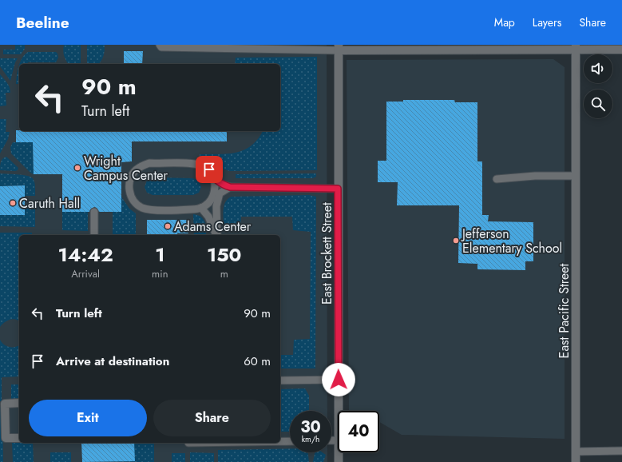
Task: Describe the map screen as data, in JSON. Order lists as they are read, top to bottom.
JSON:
{
  "streets": {
    "street": ["East Brockett Street", "East Pacific Street"]
  },
  "places": [
    "Wright Campus Center",
    "Caruth Hall",
    "Adams Center",
    "Jefferson Elementary School"
  ],
  "page": {
    "header": "Beeline",
    "nav": ["Map", "Layers", "Share"],
    "turn": ["90 m", "Turn left"],
    "eta": [
      "14:42",
      "Arrival",
      "1",
      "min",
      "150",
      "m"
    ],
    "list": [
      {
        "name": "Turn left",
        "value": "90 m"
      },
      {
        "name": "Arrive at destination",
        "value": "60 m"
      }
    ],
    "buttons": ["Exit", "Share"],
    "speed": "30 km/h",
    "limit": "40"
  }
}
